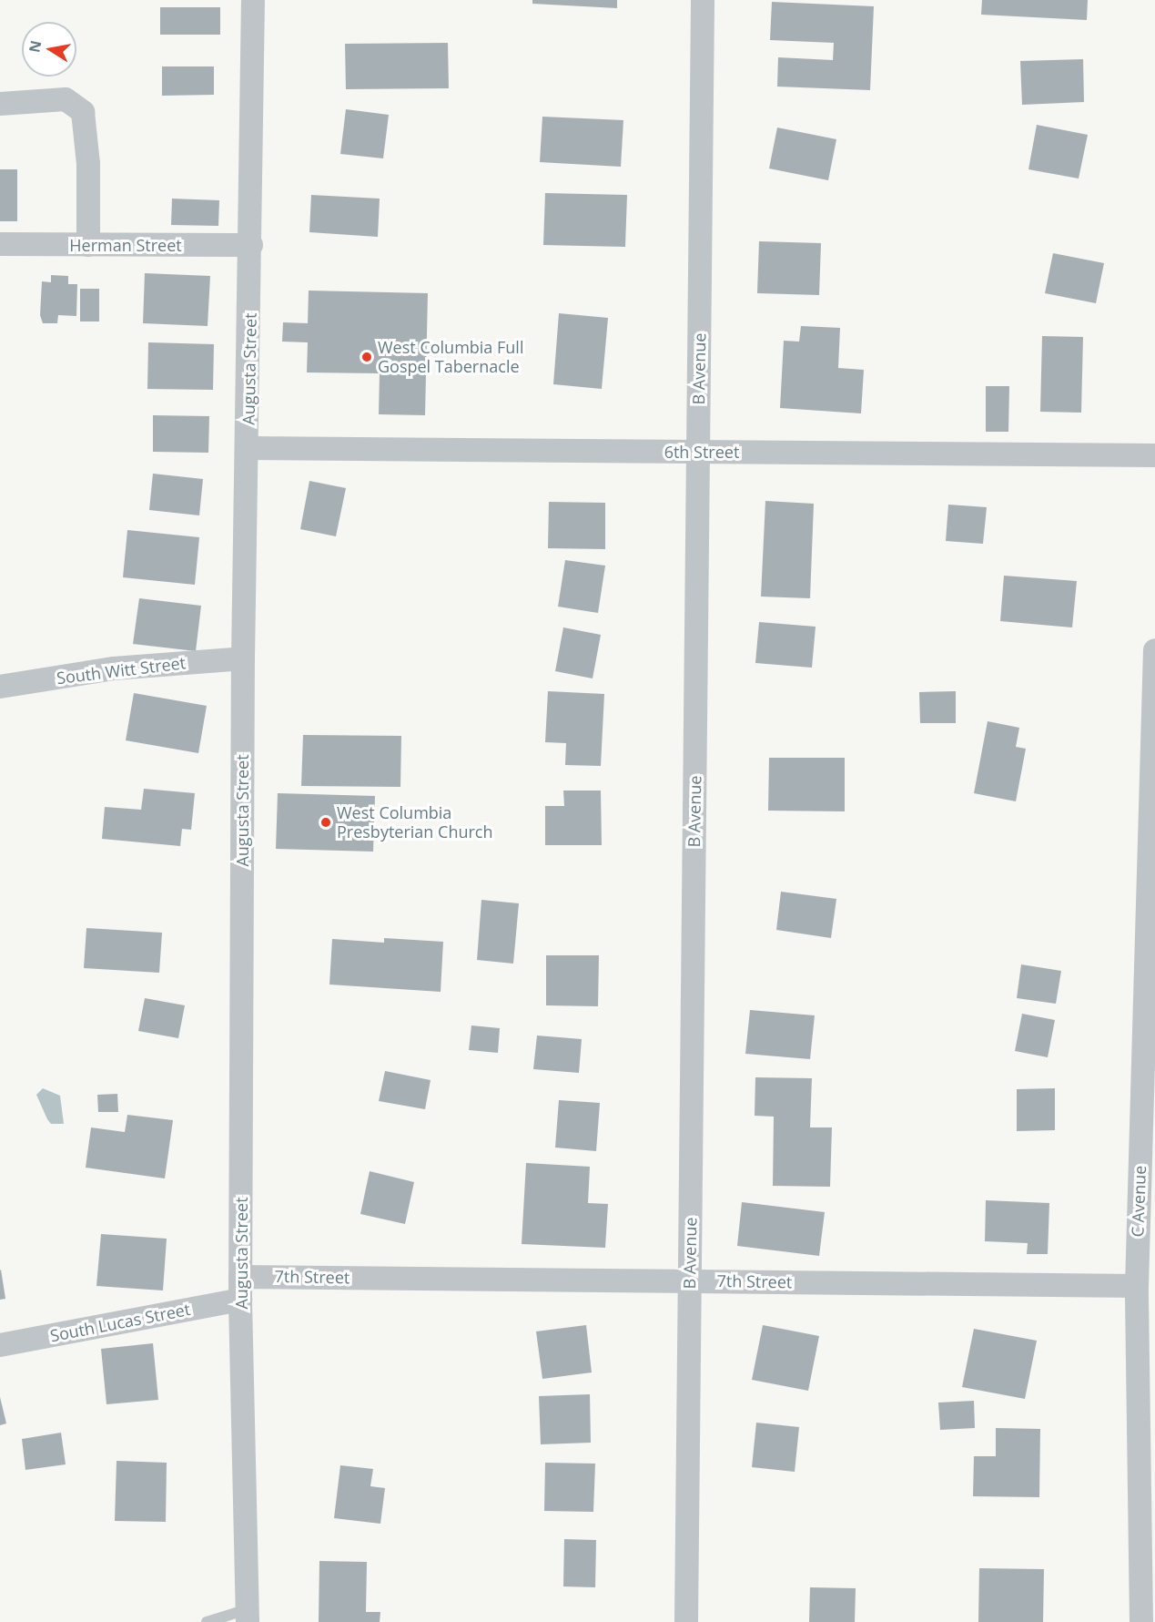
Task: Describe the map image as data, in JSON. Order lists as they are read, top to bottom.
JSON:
{
  "streets": {
    "street": [
      "Herman Street",
      "Augusta Street",
      "B Avenue",
      "6th Street",
      "South Witt Street",
      "C Avenue",
      "7th Street",
      "South Lucas Street"
    ]
  },
  "crossings": [
    ["Herman Street", "Augusta Street"],
    ["Augusta Street", "6th Street"],
    ["Augusta Street", "South Witt Street"],
    ["Augusta Street", "7th Street"],
    ["Augusta Street", "South Lucas Street"],
    ["B Avenue", "6th Street"],
    ["B Avenue", "7th Street"],
    ["C Avenue", "7th Street"]
  ],
  "places": ["West Columbia Full Gospel Tabernacle", "West Columbia Presbyterian Church"],
  "north": "left"
}
